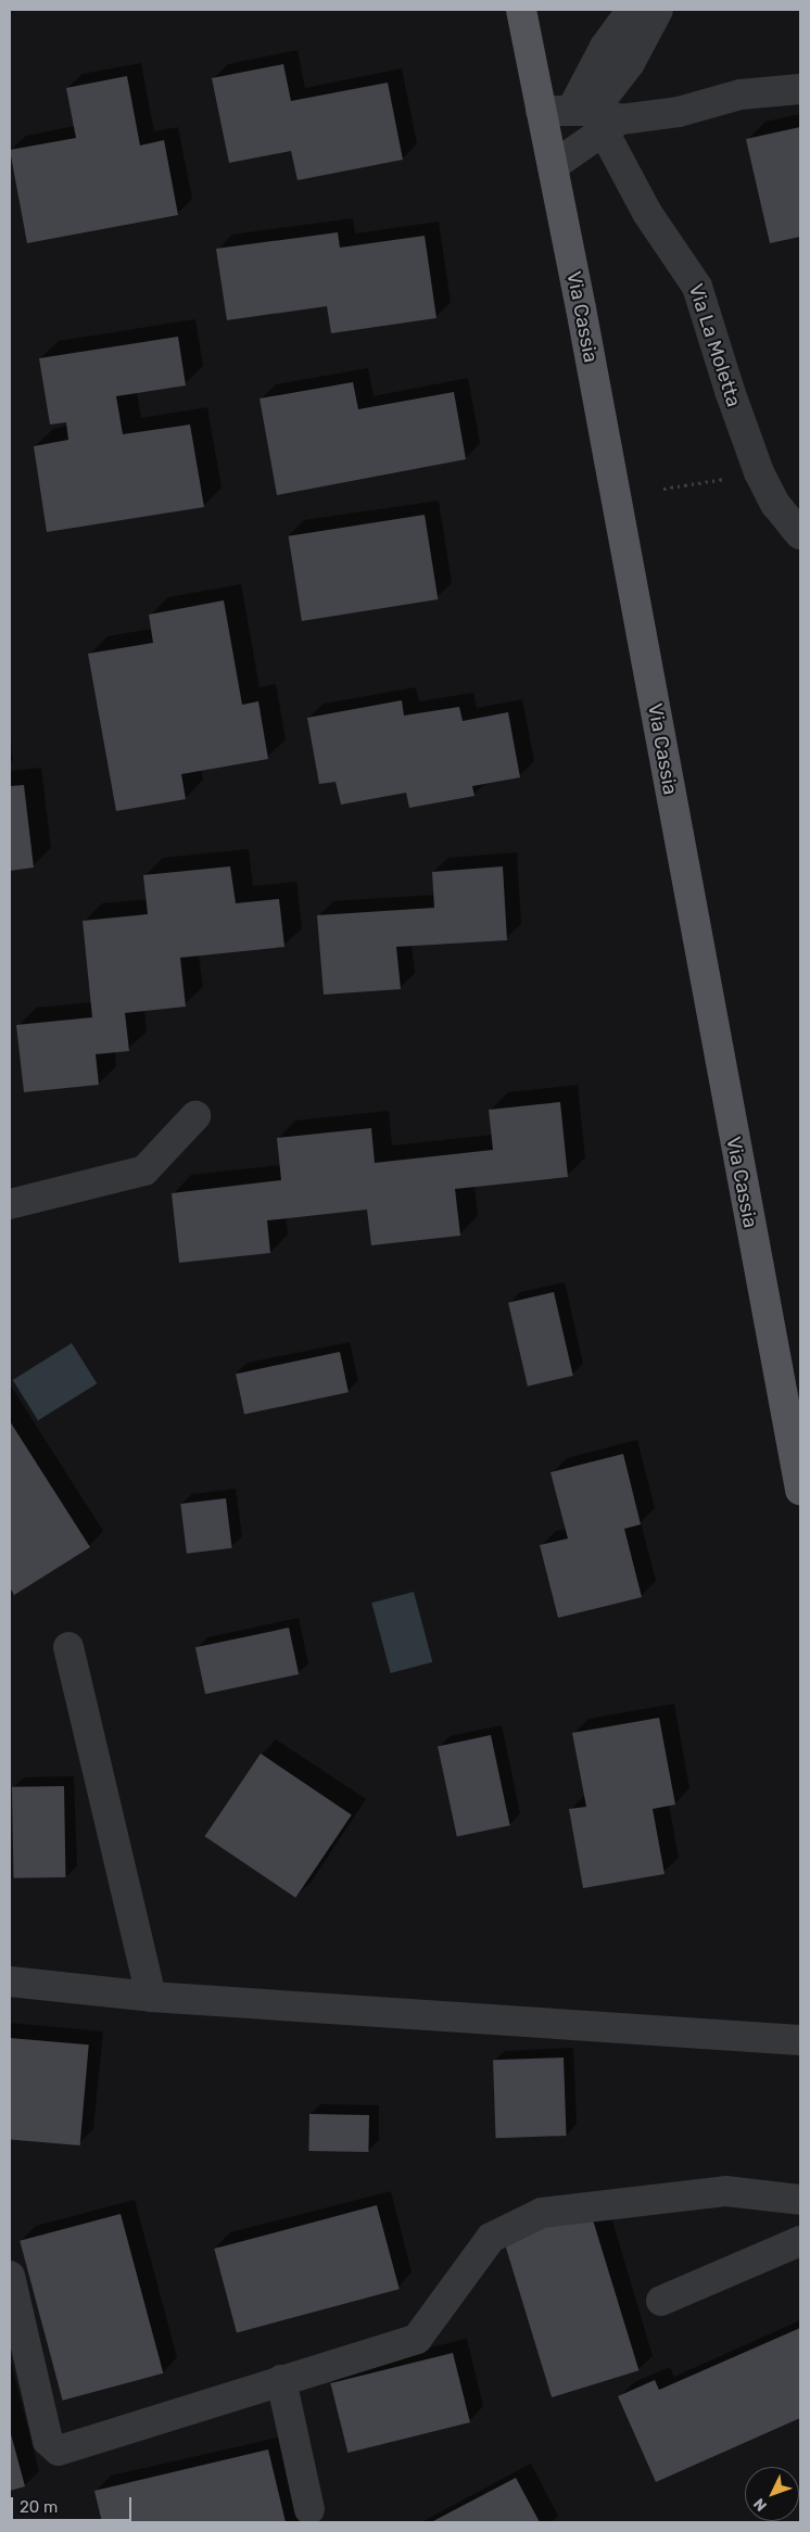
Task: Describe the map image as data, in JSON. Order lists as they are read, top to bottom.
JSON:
{
  "streets": {
    "main road": ["Via Cassia"],
    "street": ["Via La Moletta"]
  },
  "scale_bar": "20 m",
  "north": "bottom left"
}
